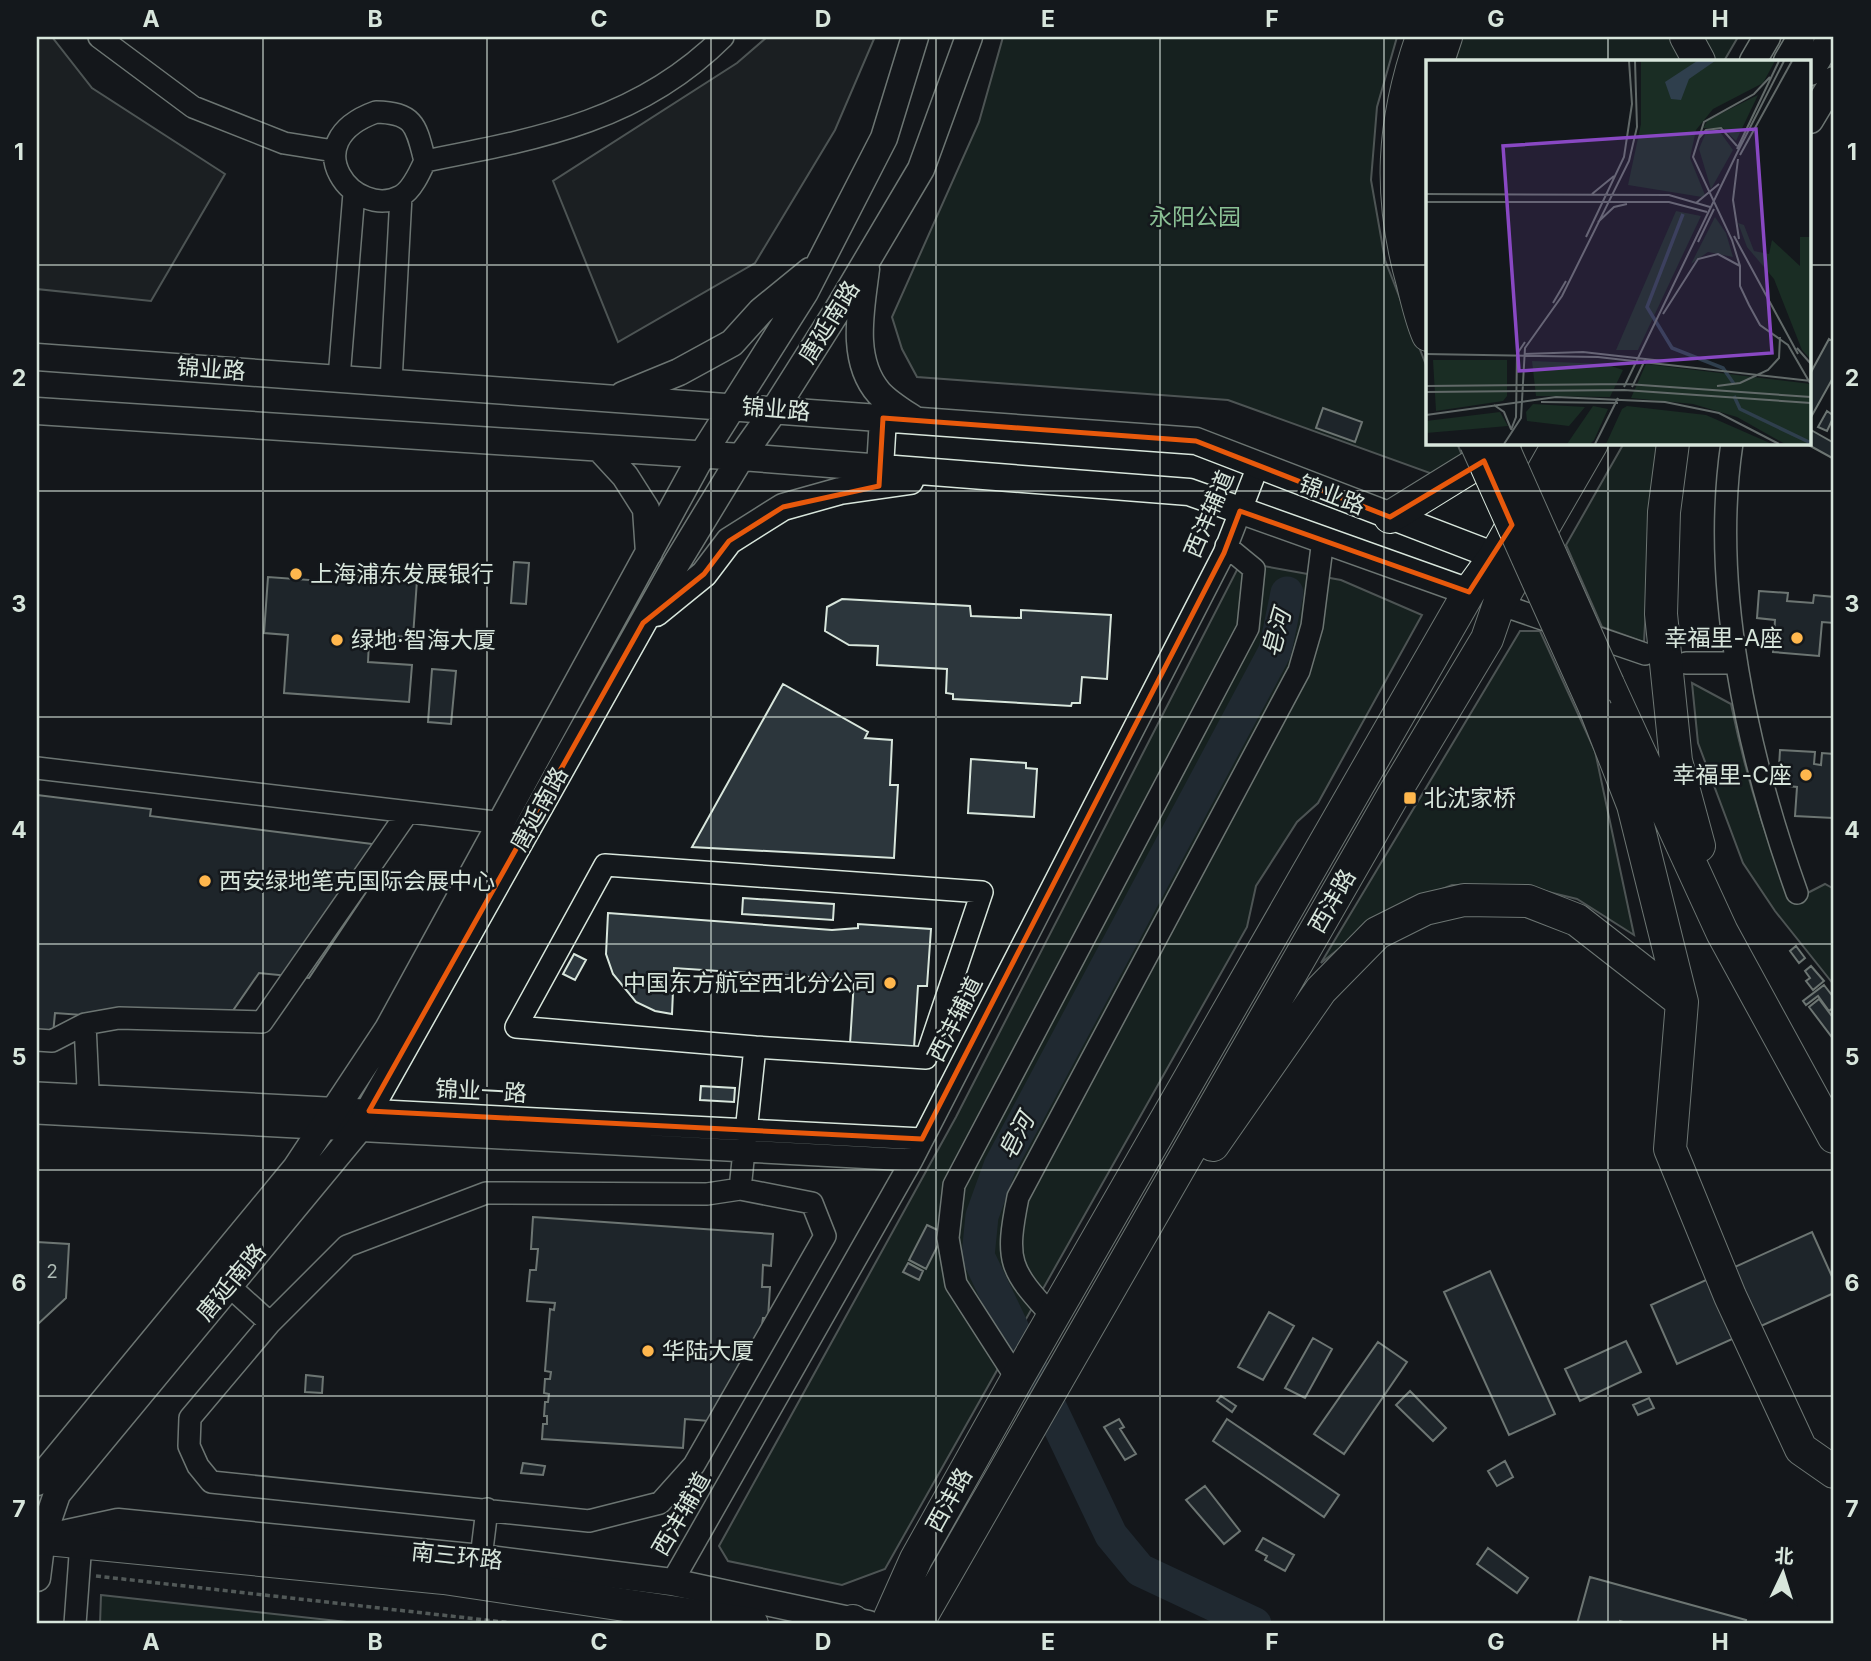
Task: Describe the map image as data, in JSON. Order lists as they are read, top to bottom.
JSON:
{
  "streets": {
    "highway": ["西沣路", "南三环路"],
    "main road": ["唐延南路", "锦业路"],
    "street": ["西沣辅道", "锦业一路"]
  },
  "crossings": [
    ["唐延南路", "锦业路"],
    ["唐延南路", "锦业一路"],
    ["唐延南路", "南三环路"],
    ["锦业路", "西沣辅道"],
    ["锦业路", "西沣路"],
    ["西沣辅道", "锦业一路"],
    ["西沣辅道", "南三环路"]
  ],
  "water": ["皂河"],
  "parks": ["永阳公园"],
  "places": {
    "other": [
      "上海浦东发展银行",
      "幸福里-A座",
      "绿地·智海大厦",
      "幸福里-C座",
      "西安绿地笔克国际会展中心",
      "中国东方航空西北分公司",
      "华陆大厦"
    ],
    "transit": ["北沈家桥"]
  },
  "house_numbers": ["2"],
  "north": "top",
  "grid": {
    "columns": [
      "A",
      "B",
      "C",
      "D",
      "E",
      "F",
      "G",
      "H"
    ],
    "rows": [
      "1",
      "2",
      "3",
      "4",
      "5",
      "6",
      "7"
    ]
  }
}
